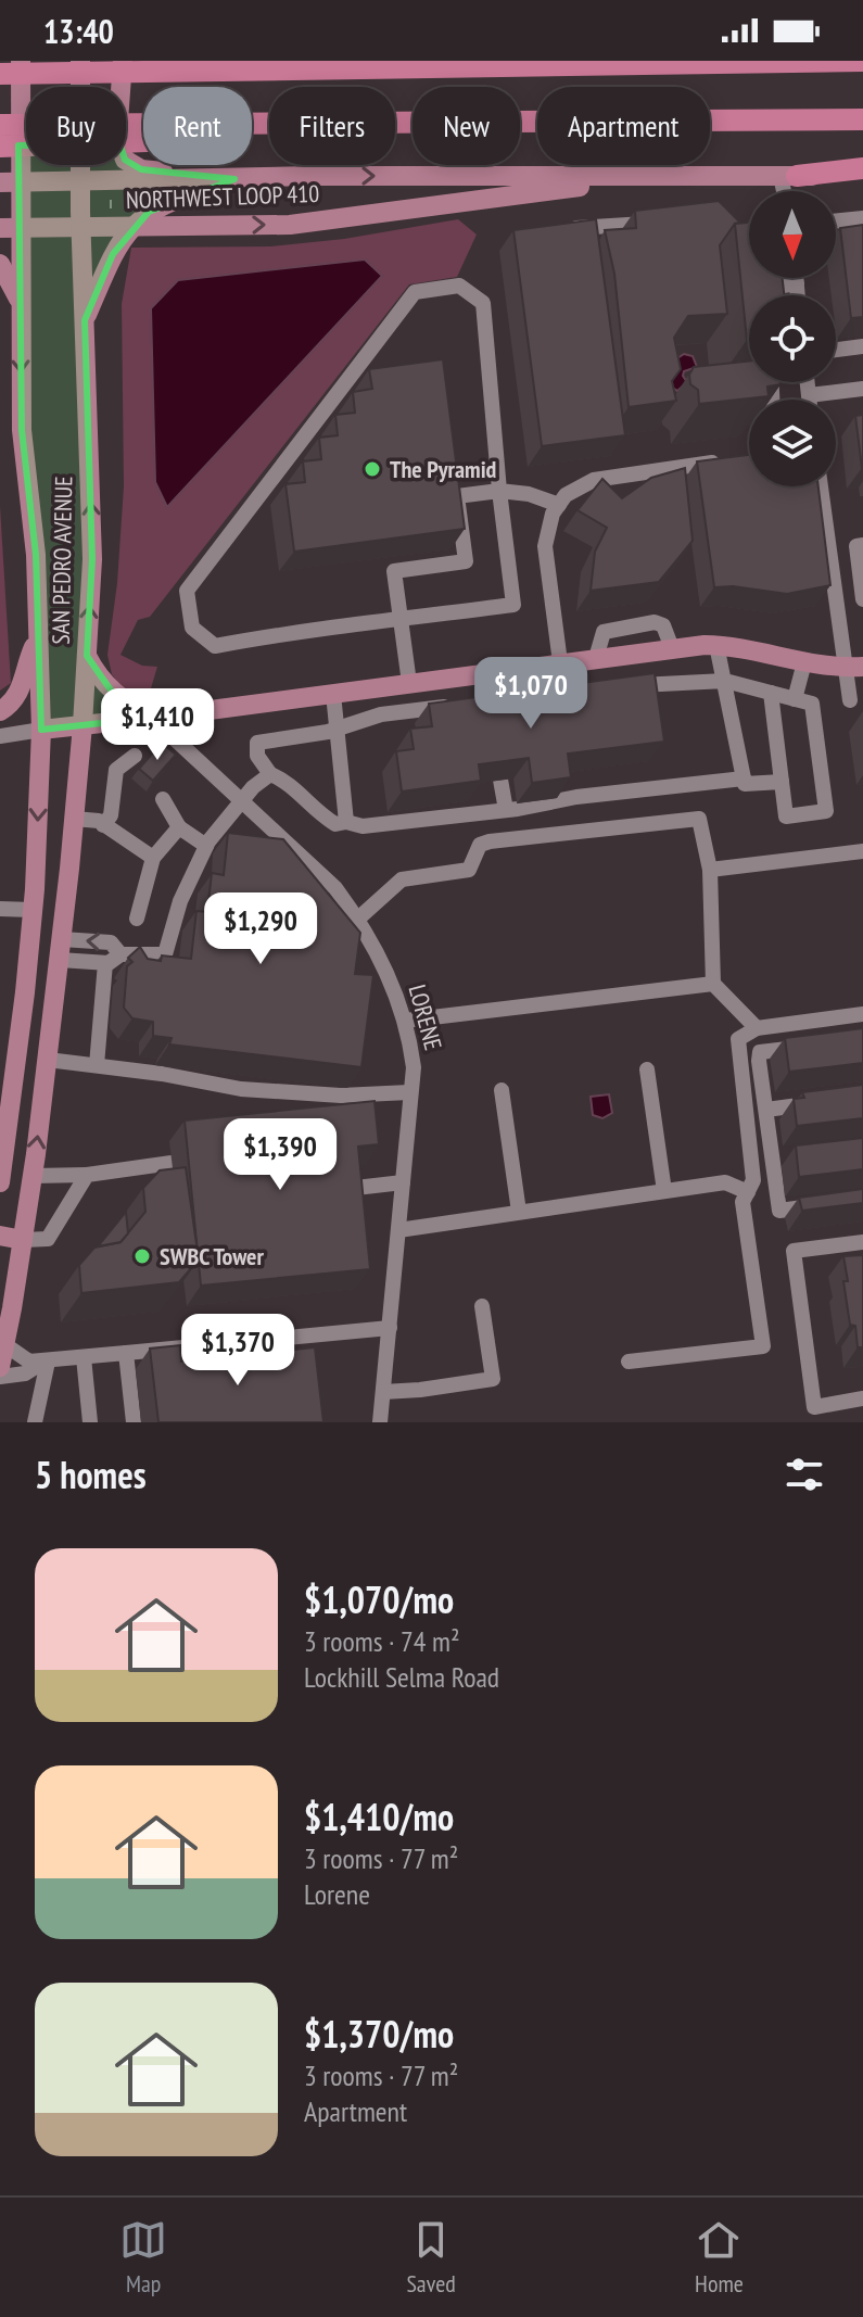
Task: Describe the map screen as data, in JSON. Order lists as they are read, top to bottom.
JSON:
{
  "streets": {
    "main road": ["NORTHWEST LOOP 410", "SAN PEDRO AVENUE"],
    "street": ["LORENE"]
  },
  "crossings": [
    ["NORTHWEST LOOP 410", "SAN PEDRO AVENUE"]
  ],
  "one_way": ["NORTHWEST LOOP 410"],
  "places": ["The Pyramid", "SWBC Tower"],
  "north": "bottom",
  "page": {
    "status": "13:40",
    "chip": [
      "Buy",
      "Rent",
      "Filters",
      "New",
      "Apartment"
    ],
    "price": [
      "$1,070",
      "$1,410",
      "$1,290",
      "$1,390",
      "$1,370"
    ],
    "heading": "5 homes",
    "list": [
      {
        "name": "$1,070/mo",
        "note": "3 rooms · 74 m² · Lockhill Selma Road"
      },
      {
        "name": "$1,410/mo",
        "note": "3 rooms · 77 m² · Lorene"
      },
      {
        "name": "$1,370/mo",
        "note": "3 rooms · 77 m² · Apartment"
      }
    ],
    "tabs": ["Map", "Saved", "Home"]
  }
}
